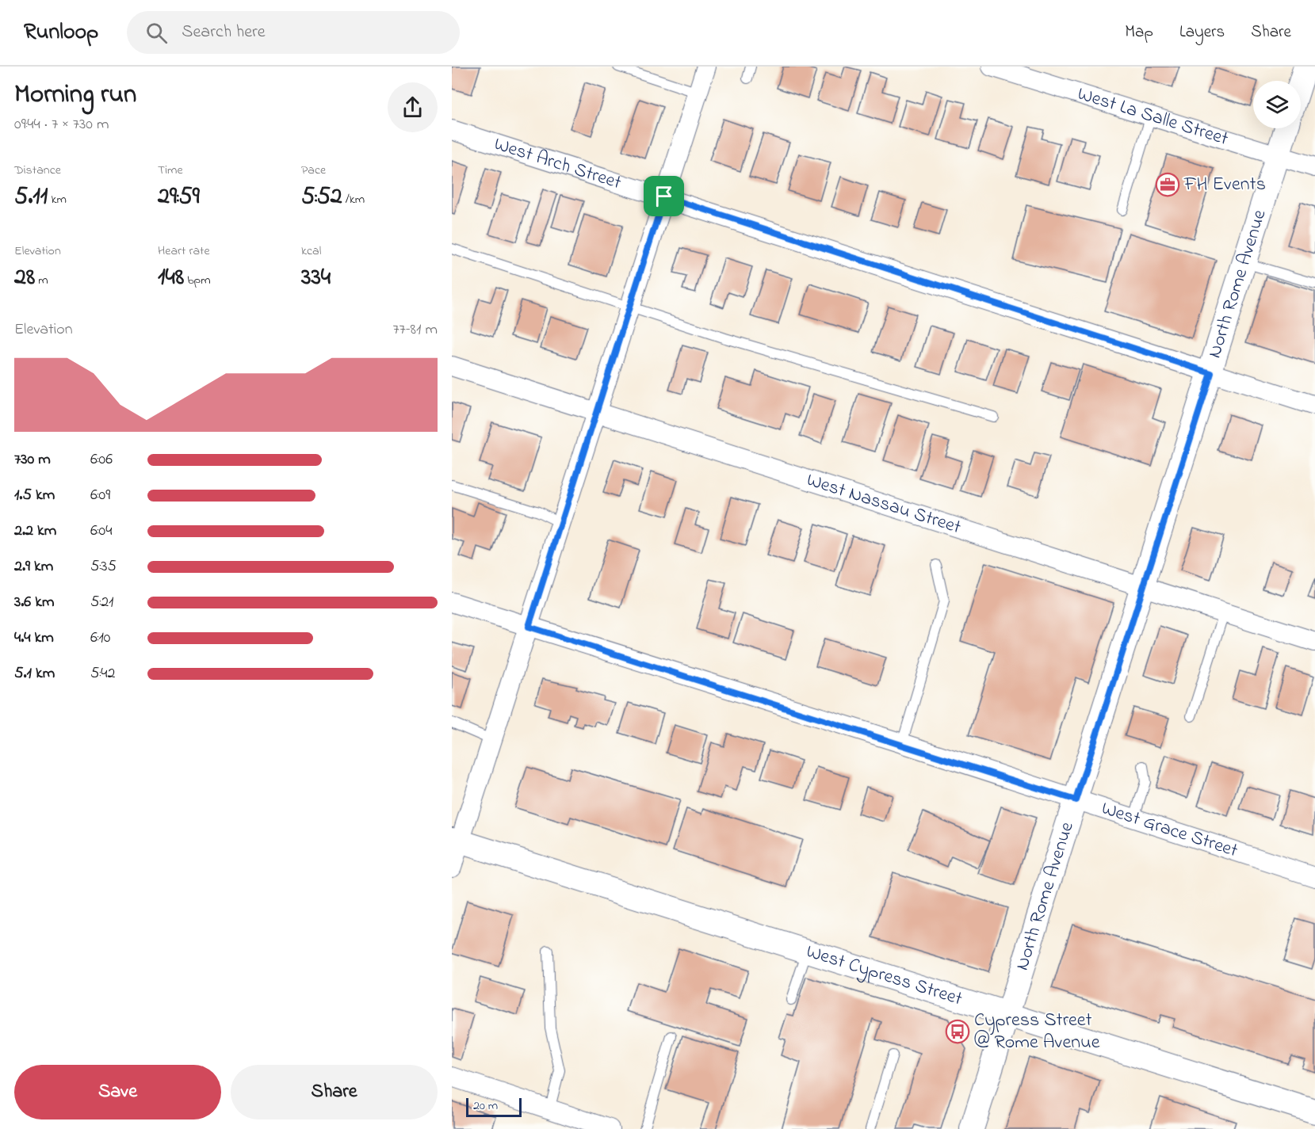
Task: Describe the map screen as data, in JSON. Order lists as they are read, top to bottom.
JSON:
{
  "streets": {
    "street": [
      "West La Salle Street",
      "West Arch Street",
      "North Rome Avenue",
      "West Nassau Street",
      "West Grace Street",
      "West Cypress Street"
    ]
  },
  "crossings": [
    ["West La Salle Street", "North Rome Avenue"],
    ["West Arch Street", "North Rome Avenue"],
    ["North Rome Avenue", "West Nassau Street"],
    ["North Rome Avenue", "West Grace Street"],
    ["North Rome Avenue", "West Cypress Street"]
  ],
  "places": {
    "office": ["FH Events"],
    "bus stop": ["Cypress Street @ Rome Avenue"]
  },
  "scale_bar": "20 m",
  "page": {
    "header": "Runloop",
    "search": "Search here",
    "nav": ["Map", "Layers", "Share"],
    "heading": ["Morning run", "09:44 · 7 × 730 m"],
    "stats": [
      ["Distance", "5.11 km"],
      ["Time", "29:59"],
      ["Pace", "5:52 /km"],
      ["Elevation", "28 m"],
      ["Heart rate", "148 bpm"],
      ["kcal", "334"]
    ],
    "chart": ["Elevation", "77–81 m"],
    "list": [
      {
        "name": "730 m",
        "note": "6:06"
      },
      {
        "name": "1.5 km",
        "note": "6:09"
      },
      {
        "name": "2.2 km",
        "note": "6:04"
      },
      {
        "name": "2.9 km",
        "note": "5:35"
      },
      {
        "name": "3.6 km",
        "note": "5:21"
      },
      {
        "name": "4.4 km",
        "note": "6:10"
      },
      {
        "name": "5.1 km",
        "note": "5:42"
      }
    ],
    "buttons": ["Save", "Share"],
    "scale": "20 m"
  }
}
